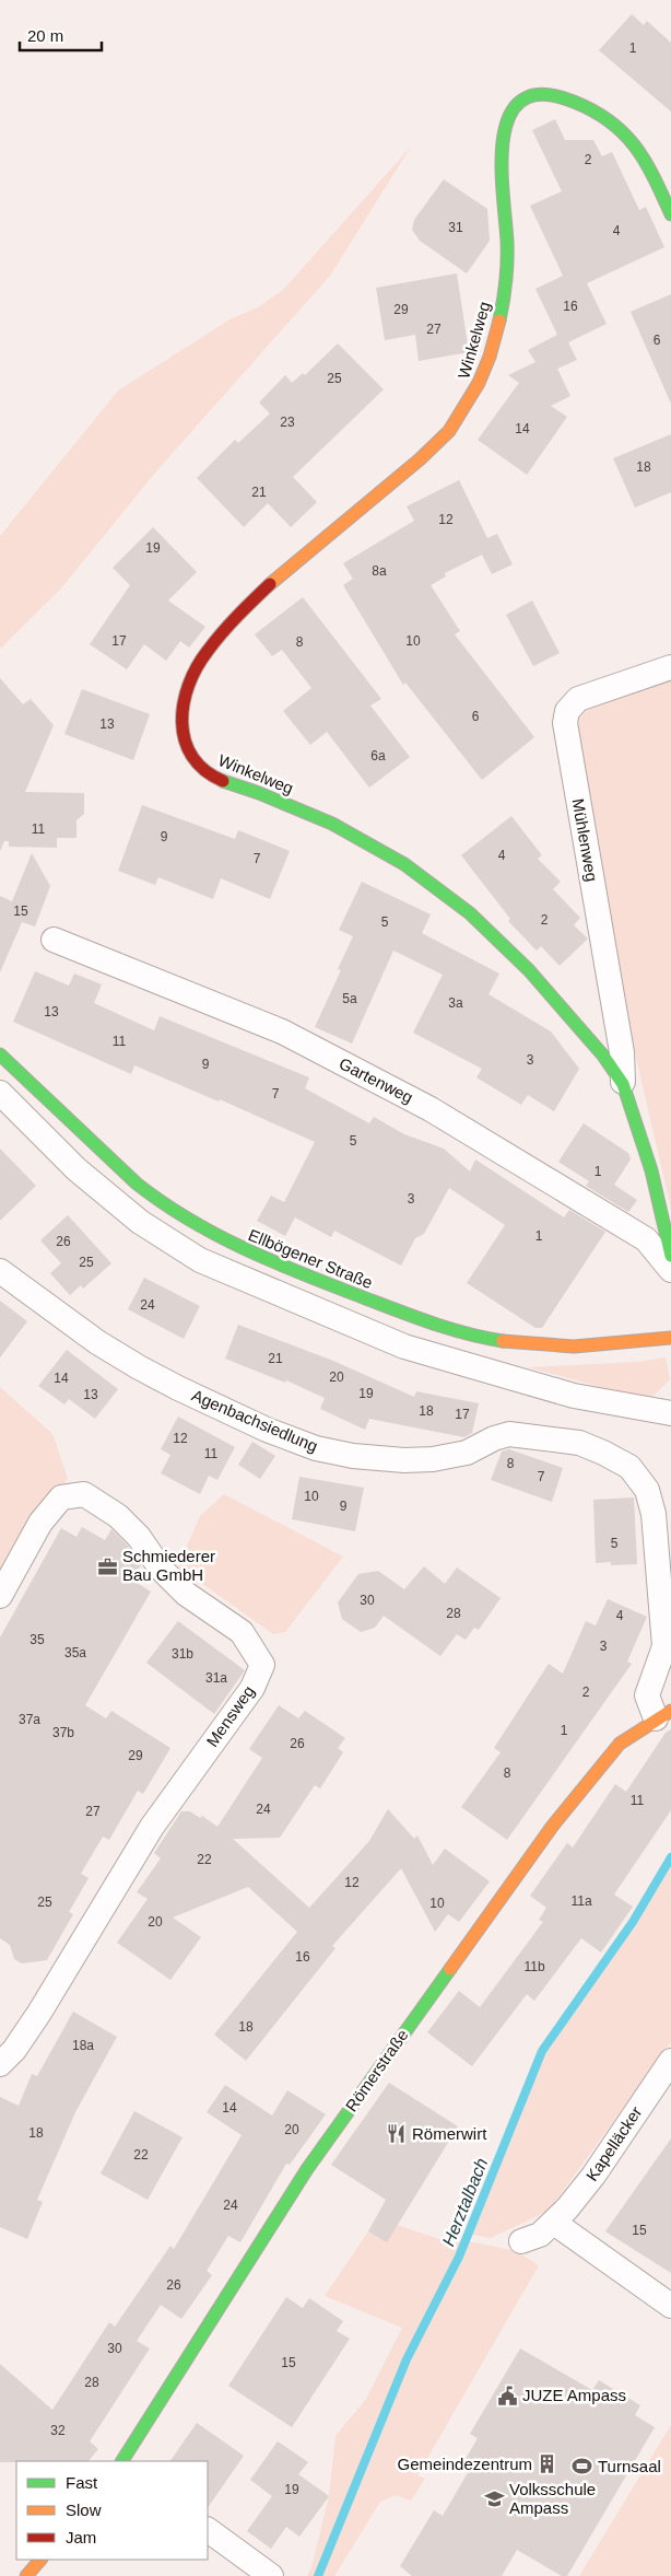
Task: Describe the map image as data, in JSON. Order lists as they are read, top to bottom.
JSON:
{
  "streets": {
    "street": [
      "Winkelweg",
      "Mühlenweg",
      "Gartenweg",
      "Ellbögener Straße",
      "Agenbachsiedlung",
      "Mensweg",
      "Römerstraße",
      "Kapelläcker"
    ]
  },
  "crossings": [
    ["Winkelweg", "Mühlenweg"],
    ["Agenbachsiedlung", "Römerstraße"]
  ],
  "water": ["Herztalbach"],
  "places": {
    "office": ["Schmiederer Bau GmbH"],
    "restaurant": ["Römerwirt"],
    "public building": ["JUZE Ampass"],
    "building": ["Gemeindezentrum"],
    "sports": ["Turnsaal"],
    "school or university": ["Volksschule Ampass"]
  },
  "house_numbers": [
    "1",
    "2",
    "31",
    "4",
    "16",
    "29",
    "27",
    "6",
    "25",
    "23",
    "14",
    "18",
    "21",
    "12",
    "19",
    "8a",
    "17",
    "10",
    "8",
    "6",
    "13",
    "6a",
    "11",
    "9",
    "4",
    "7",
    "15",
    "2",
    "5",
    "5a",
    "3a",
    "13",
    "11",
    "3",
    "9",
    "7",
    "5",
    "1",
    "3",
    "1",
    "26",
    "25",
    "24",
    "21",
    "20",
    "14",
    "19",
    "13",
    "18",
    "17",
    "12",
    "11",
    "8",
    "7",
    "10",
    "9",
    "5",
    "30",
    "28",
    "4",
    "35",
    "3",
    "35a",
    "31b",
    "31a",
    "2",
    "37a",
    "1",
    "37b",
    "26",
    "29",
    "8",
    "11",
    "24",
    "27",
    "22",
    "12",
    "11a",
    "25",
    "10",
    "20",
    "16",
    "11b",
    "18",
    "18a",
    "14",
    "20",
    "18",
    "22",
    "24",
    "15",
    "26",
    "30",
    "15",
    "28",
    "32",
    "19"
  ],
  "legend": ["Fast", "Slow", "Jam"],
  "scale_bar": "20 m"
}
